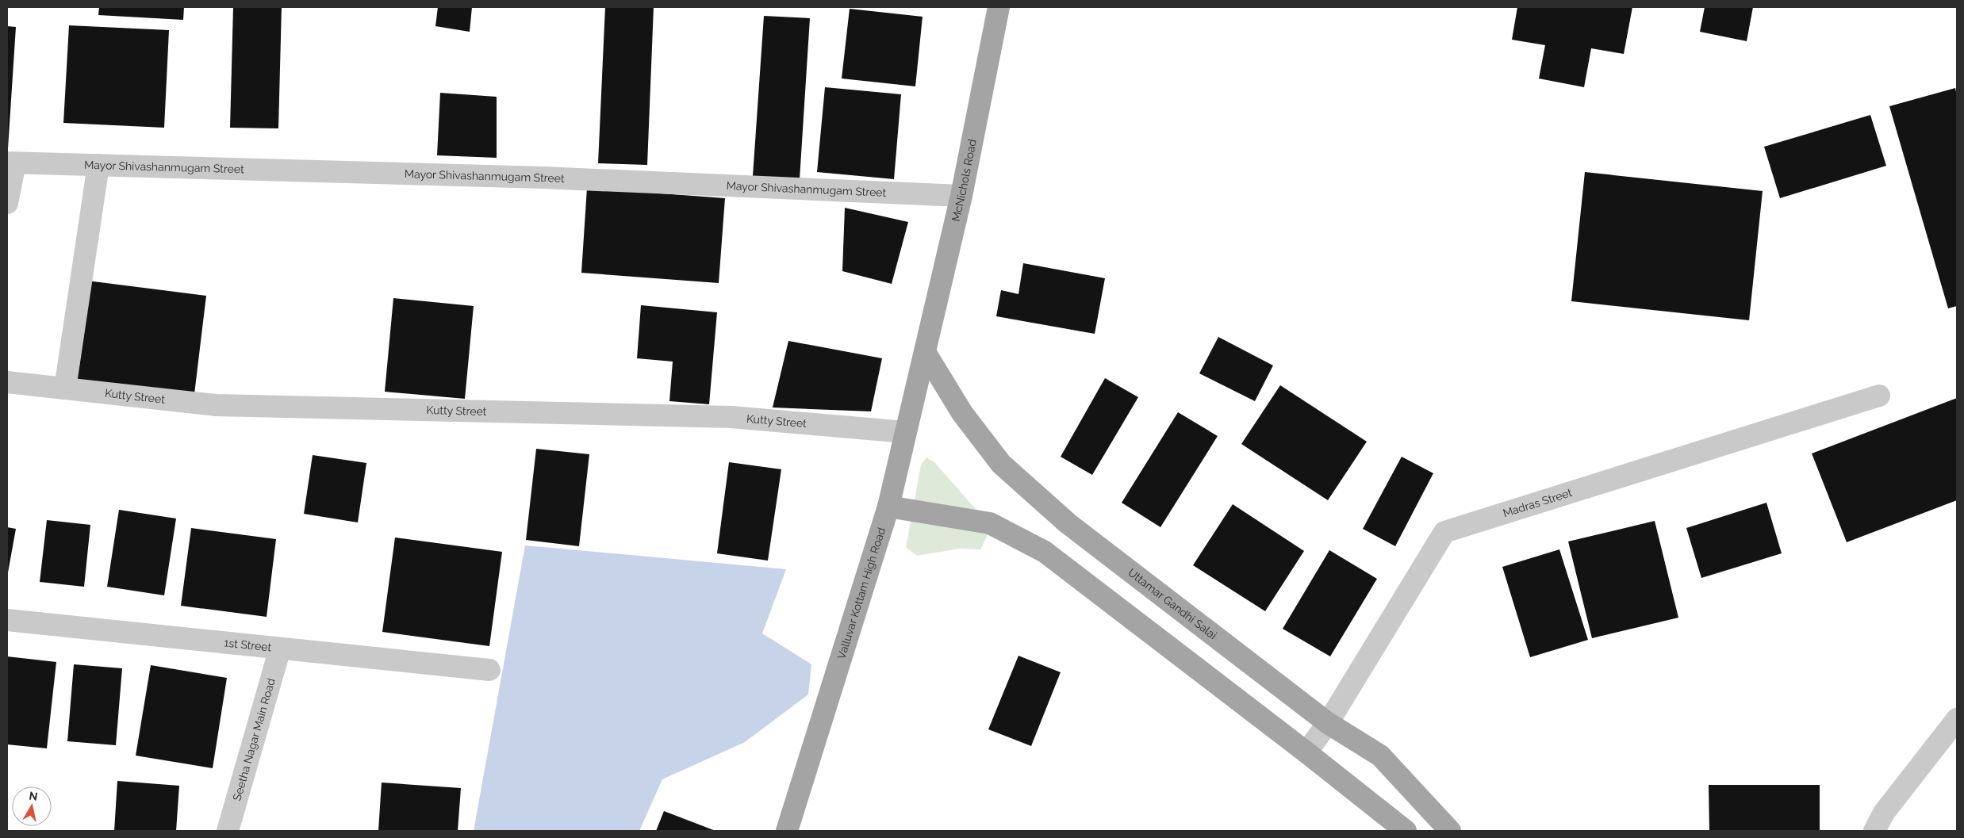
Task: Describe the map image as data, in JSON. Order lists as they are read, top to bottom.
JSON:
{
  "streets": {
    "main road": ["McNichols Road", "Valluvar Kottam High Road", "Uttamar Gandhi Salai"],
    "street": [
      "Mayor Shivashanmugam Street",
      "Kutty Street",
      "Madras Street",
      "1st Street",
      "Seetha Nagar Main Road"
    ]
  },
  "crossings": [
    ["Mayor Shivashanmugam Street", "McNichols Road"],
    ["McNichols Road", "Valluvar Kottam High Road"],
    ["McNichols Road", "Uttamar Gandhi Salai"],
    ["Kutty Street", "Valluvar Kottam High Road"],
    ["Madras Street", "Uttamar Gandhi Salai"],
    ["Valluvar Kottam High Road", "Uttamar Gandhi Salai"],
    ["1st Street", "Seetha Nagar Main Road"]
  ],
  "north": "top"
}
